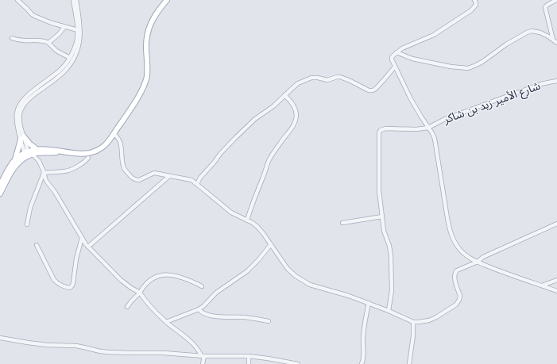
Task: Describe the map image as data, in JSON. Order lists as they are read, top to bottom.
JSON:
{
  "streets": {
    "street": ["شارع الأمير زيد بن شاكر"]
  }
}
